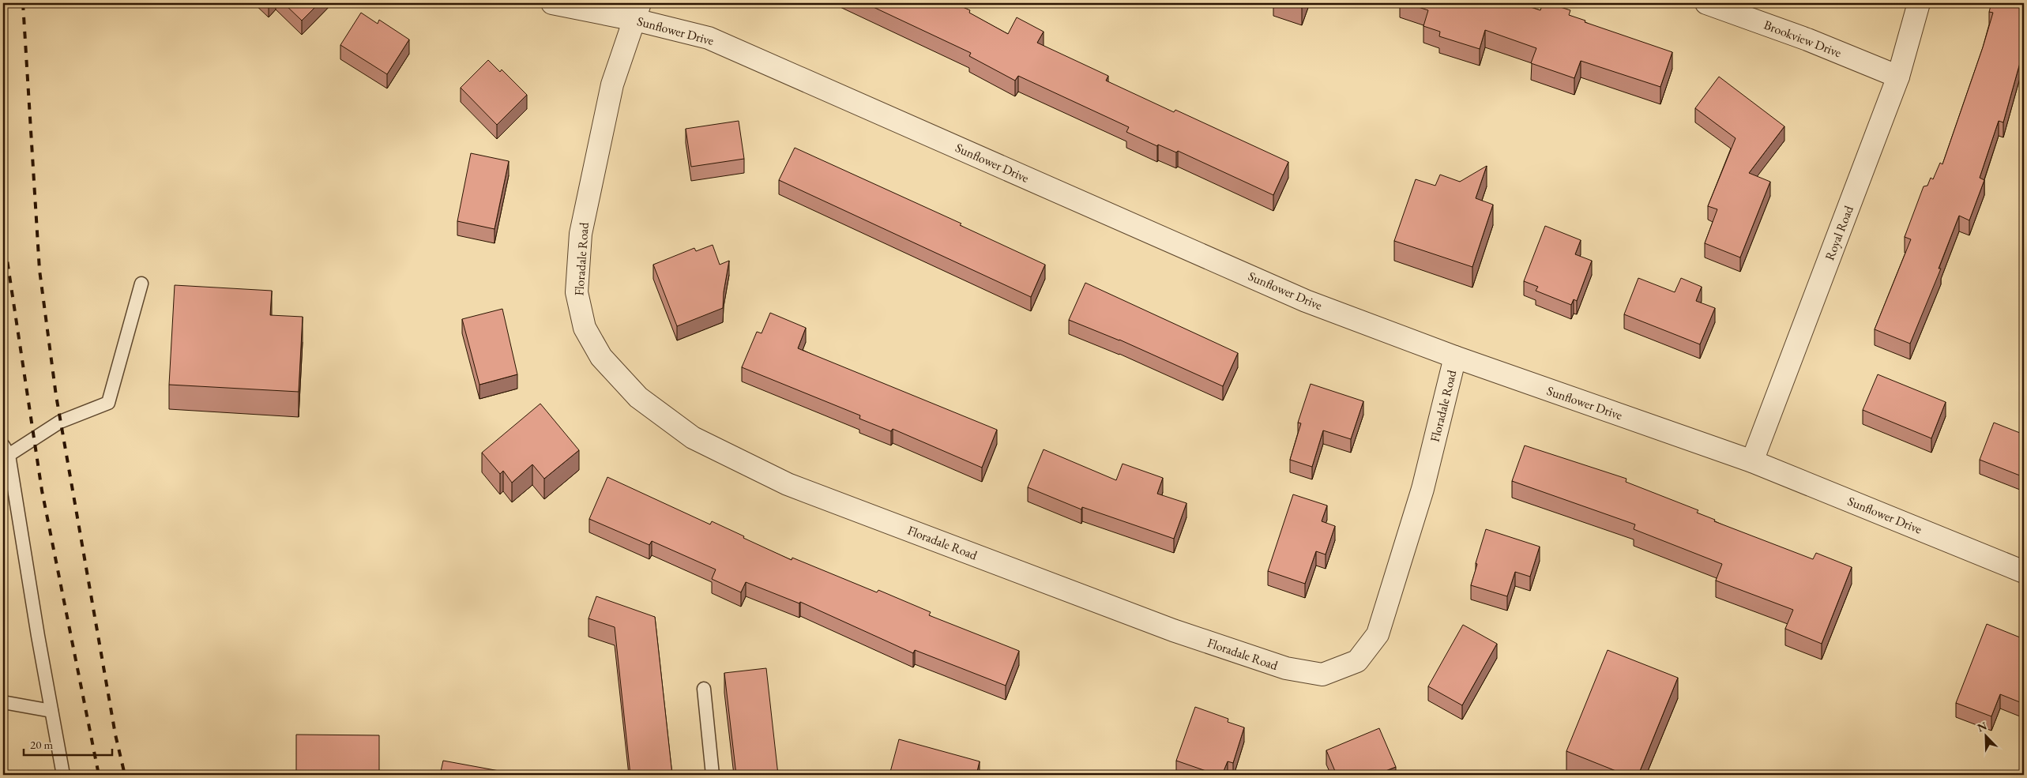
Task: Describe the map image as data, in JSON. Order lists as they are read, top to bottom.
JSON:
{
  "streets": {
    "street": [
      "Sunflower Drive",
      "Brookview Drive",
      "Royal Road",
      "Floradale Road"
    ]
  },
  "crossings": [
    ["Sunflower Drive", "Royal Road"],
    ["Sunflower Drive", "Floradale Road"],
    ["Brookview Drive", "Royal Road"]
  ],
  "scale_bar": "20 m",
  "north": "top left"
}
